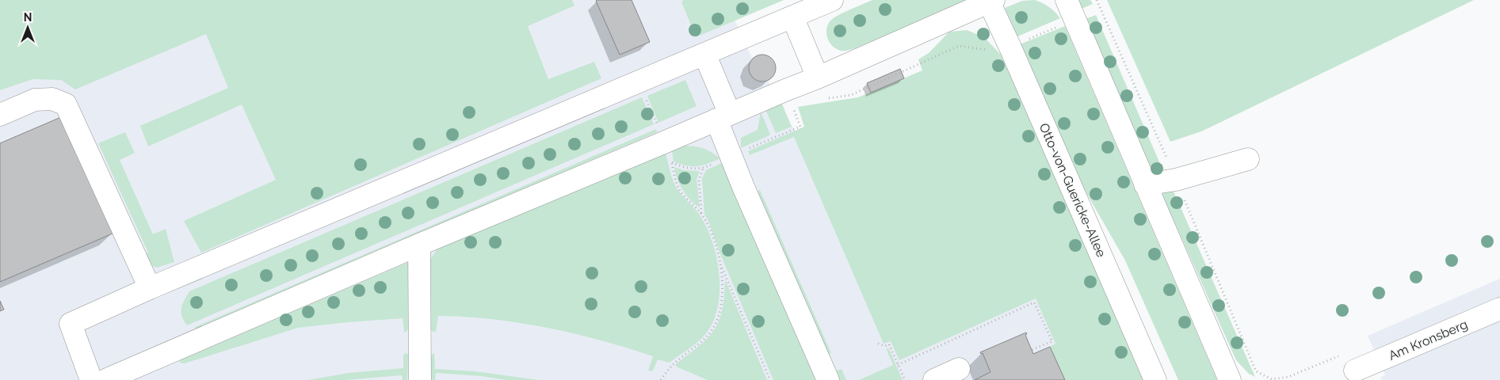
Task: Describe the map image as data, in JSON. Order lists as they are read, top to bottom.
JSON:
{
  "streets": {
    "street": ["Otto-von-Guericke-Allee", "Am Kronsberg"]
  },
  "north": "top"
}
